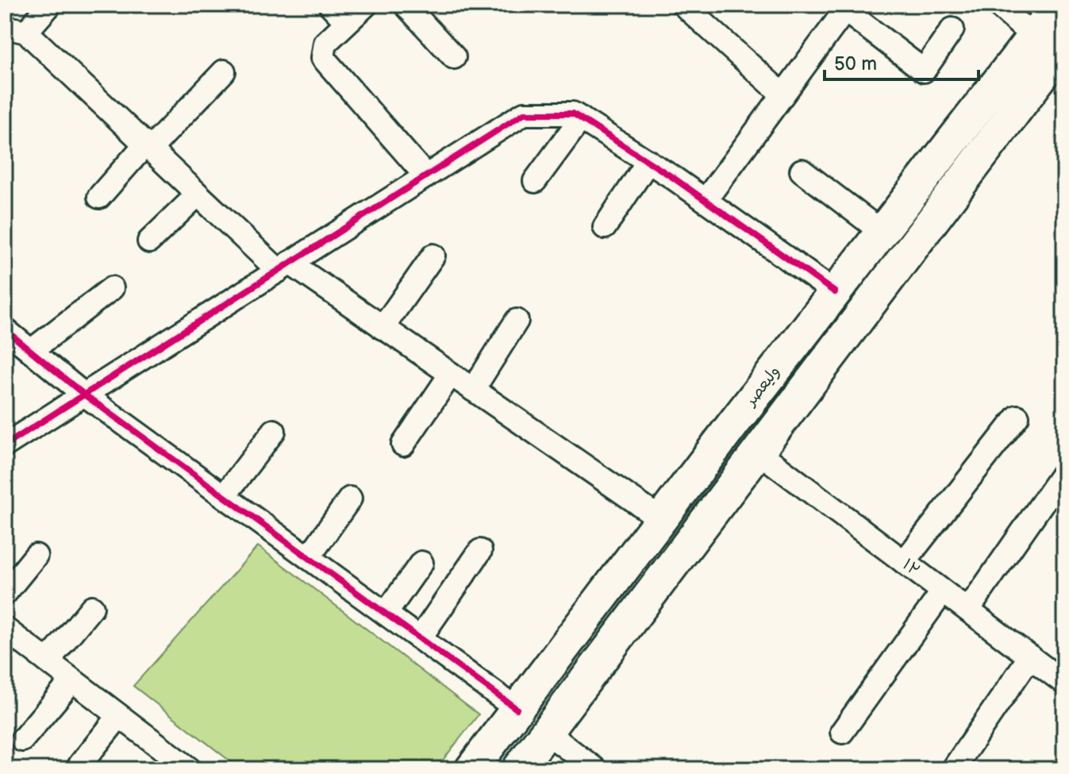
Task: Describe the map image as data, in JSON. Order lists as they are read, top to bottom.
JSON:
{
  "streets": {
    "main road": ["ولیعصر"],
    "street": ["۱۲"]
  },
  "scale_bar": "50 m"
}
